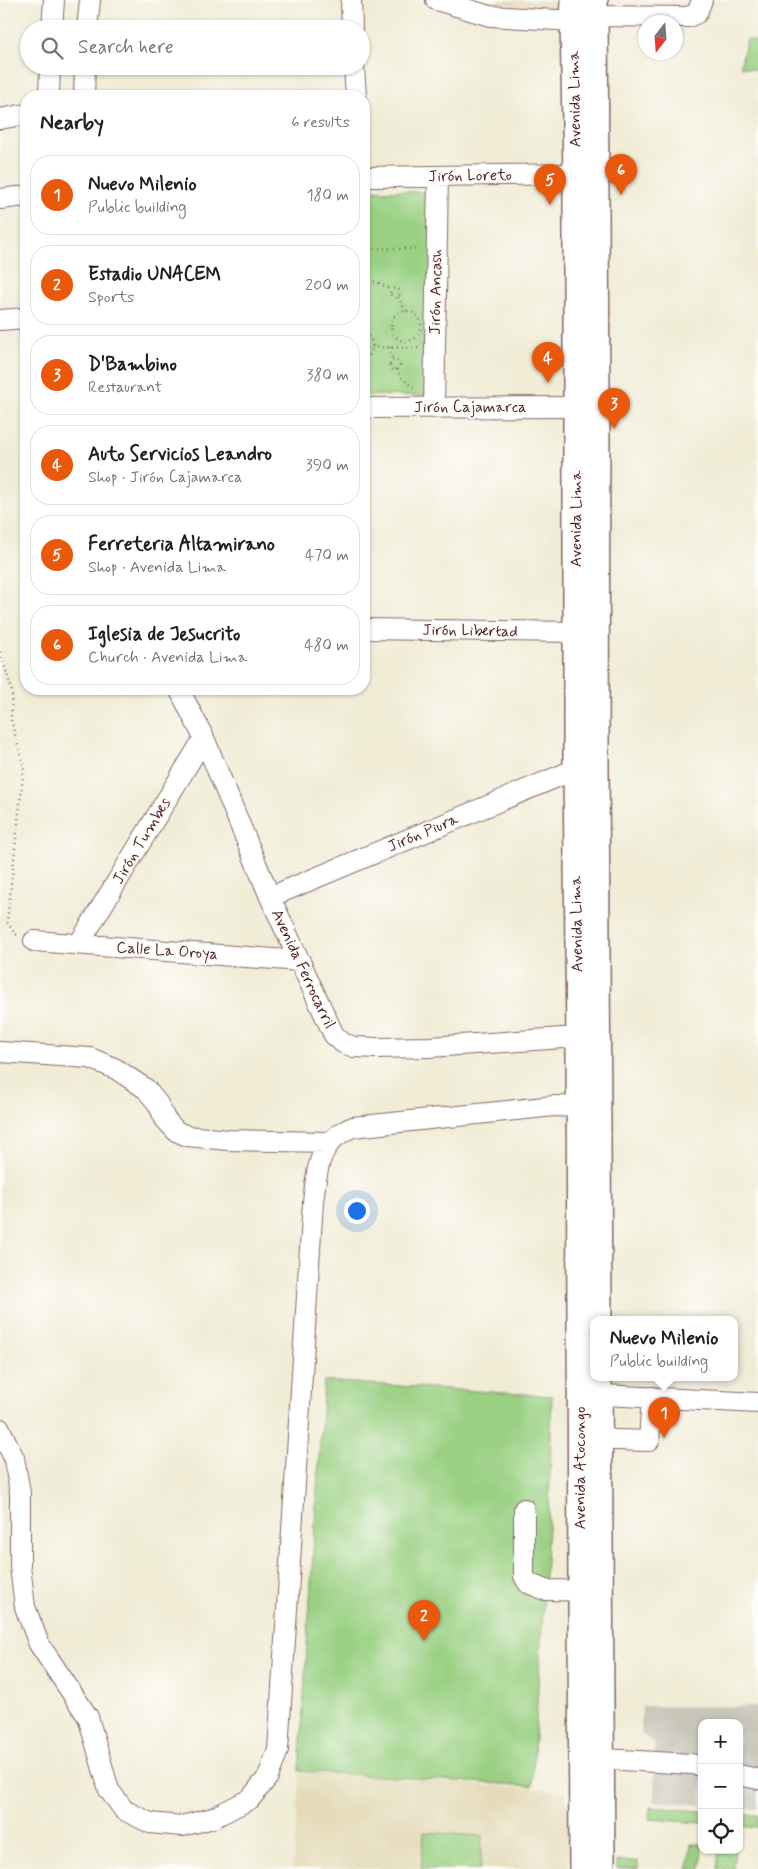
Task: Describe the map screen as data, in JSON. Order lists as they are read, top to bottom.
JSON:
{
  "streets": {
    "main road": ["Avenida Lima", "Avenida Atocongo"],
    "street": [
      "Jirón Loreto",
      "Jirón Ancash",
      "Jirón Cajamarca",
      "Jirón Libertad",
      "Jirón Piura",
      "Jirón Tumbes",
      "Calle La Oroya",
      "Avenida Ferrocarril"
    ]
  },
  "crossings": [
    ["Avenida Lima", "Jirón Loreto"],
    ["Avenida Lima", "Jirón Cajamarca"],
    ["Avenida Lima", "Jirón Libertad"],
    ["Avenida Lima", "Jirón Piura"],
    ["Avenida Lima", "Avenida Ferrocarril"],
    ["Avenida Lima", "Avenida Atocongo"],
    ["Jirón Loreto", "Jirón Ancash"],
    ["Jirón Ancash", "Jirón Cajamarca"],
    ["Jirón Piura", "Avenida Ferrocarril"],
    ["Jirón Tumbes", "Calle La Oroya"],
    ["Jirón Tumbes", "Avenida Ferrocarril"],
    ["Calle La Oroya", "Avenida Ferrocarril"],
    ["Avenida Ferrocarril", "Avenida Atocongo"]
  ],
  "north": "bottom",
  "page": {
    "search": "Search here",
    "heading": ["Nearby", "6 results"],
    "pins": [
      "6",
      "5",
      "4",
      "3",
      "1",
      "2"
    ],
    "list": [
      {
        "mark": "1",
        "name": "Nuevo Milenio",
        "note": "Public building",
        "value": "180 m"
      },
      {
        "mark": "2",
        "name": "Estadio UNACEM",
        "note": "Sports",
        "value": "200 m"
      },
      {
        "mark": "3",
        "name": "D'Bambino",
        "note": "Restaurant",
        "value": "380 m"
      },
      {
        "mark": "4",
        "name": "Auto Servicios Leandro",
        "note": "Shop · Jirón Cajamarca",
        "value": "390 m"
      },
      {
        "mark": "5",
        "name": "Ferreteria Altamirano",
        "note": "Shop · Avenida Lima",
        "value": "470 m"
      },
      {
        "mark": "6",
        "name": "Iglesia de Jesucrito",
        "note": "Church · Avenida Lima",
        "value": "480 m"
      }
    ],
    "popup": ["Nuevo Milenio", "Public building"],
    "map_buttons": ["+", "−"]
  }
}
